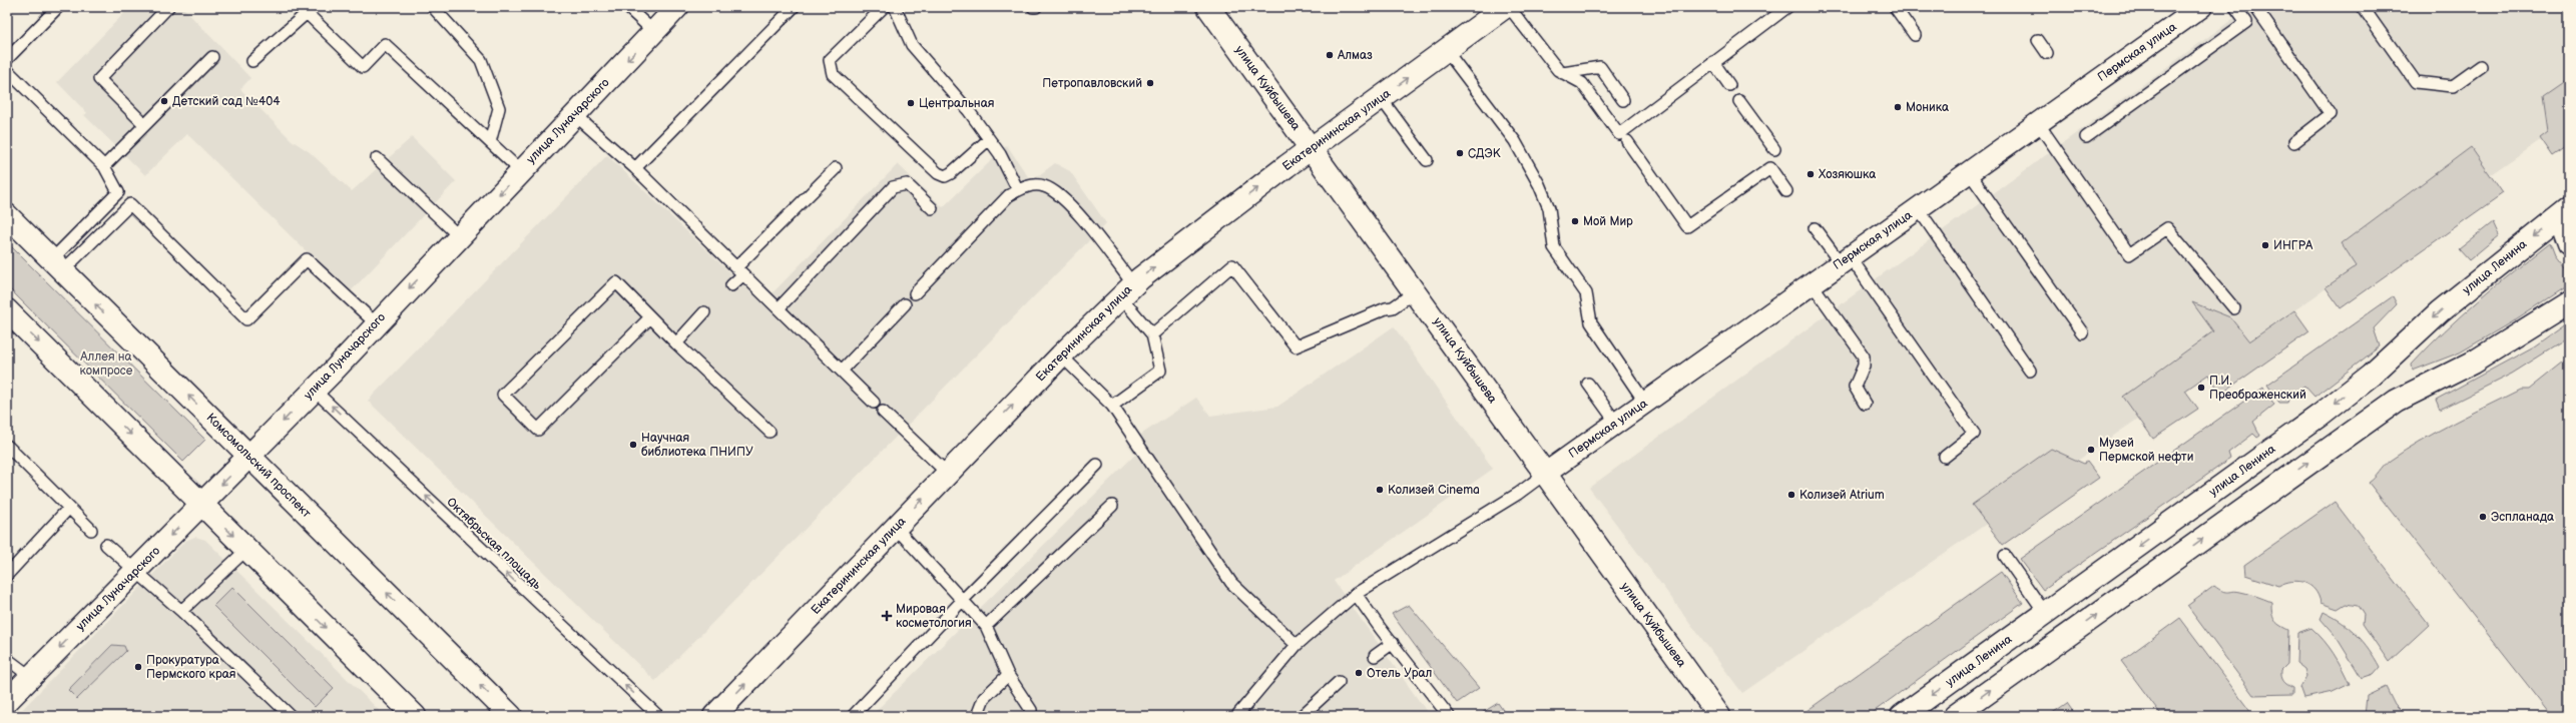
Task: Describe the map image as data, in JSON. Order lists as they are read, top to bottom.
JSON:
{
  "streets": {
    "main road": [
      "улица Куйбышева",
      "улица Луначарского",
      "Екатерининская улица",
      "улица Ленина",
      "Комсомольский проспект"
    ],
    "street": ["Пермская улица"],
    "lane": ["Октябрьская площадь"]
  },
  "crossings": [
    ["Пермская улица", "улица Куйбышева"],
    ["улица Куйбышева", "Екатерининская улица"],
    ["улица Луначарского", "Комсомольский проспект"],
    ["улица Луначарского", "Октябрьская площадь"]
  ],
  "one_way": ["улица Луначарского", "Екатерининская улица", "Октябрьская площадь"],
  "parks": ["Аллея на компросе"],
  "places": {
    "other": [
      "Алмаз",
      "Петропавловский",
      "Детский сад №404",
      "Центральная",
      "Моника",
      "СДЭК",
      "Хозяюшка",
      "Мой Мир",
      "ИНГРА",
      "П.И. Преображенский",
      "Научная библиотека ПНИПУ",
      "Музей Пермской нефти",
      "Колизей Cinema",
      "Колизей Atrium",
      "Эспланада",
      "Прокуратура Пермского края",
      "Отель Урал"
    ],
    "health": ["Мировая косметология"]
  }
}
